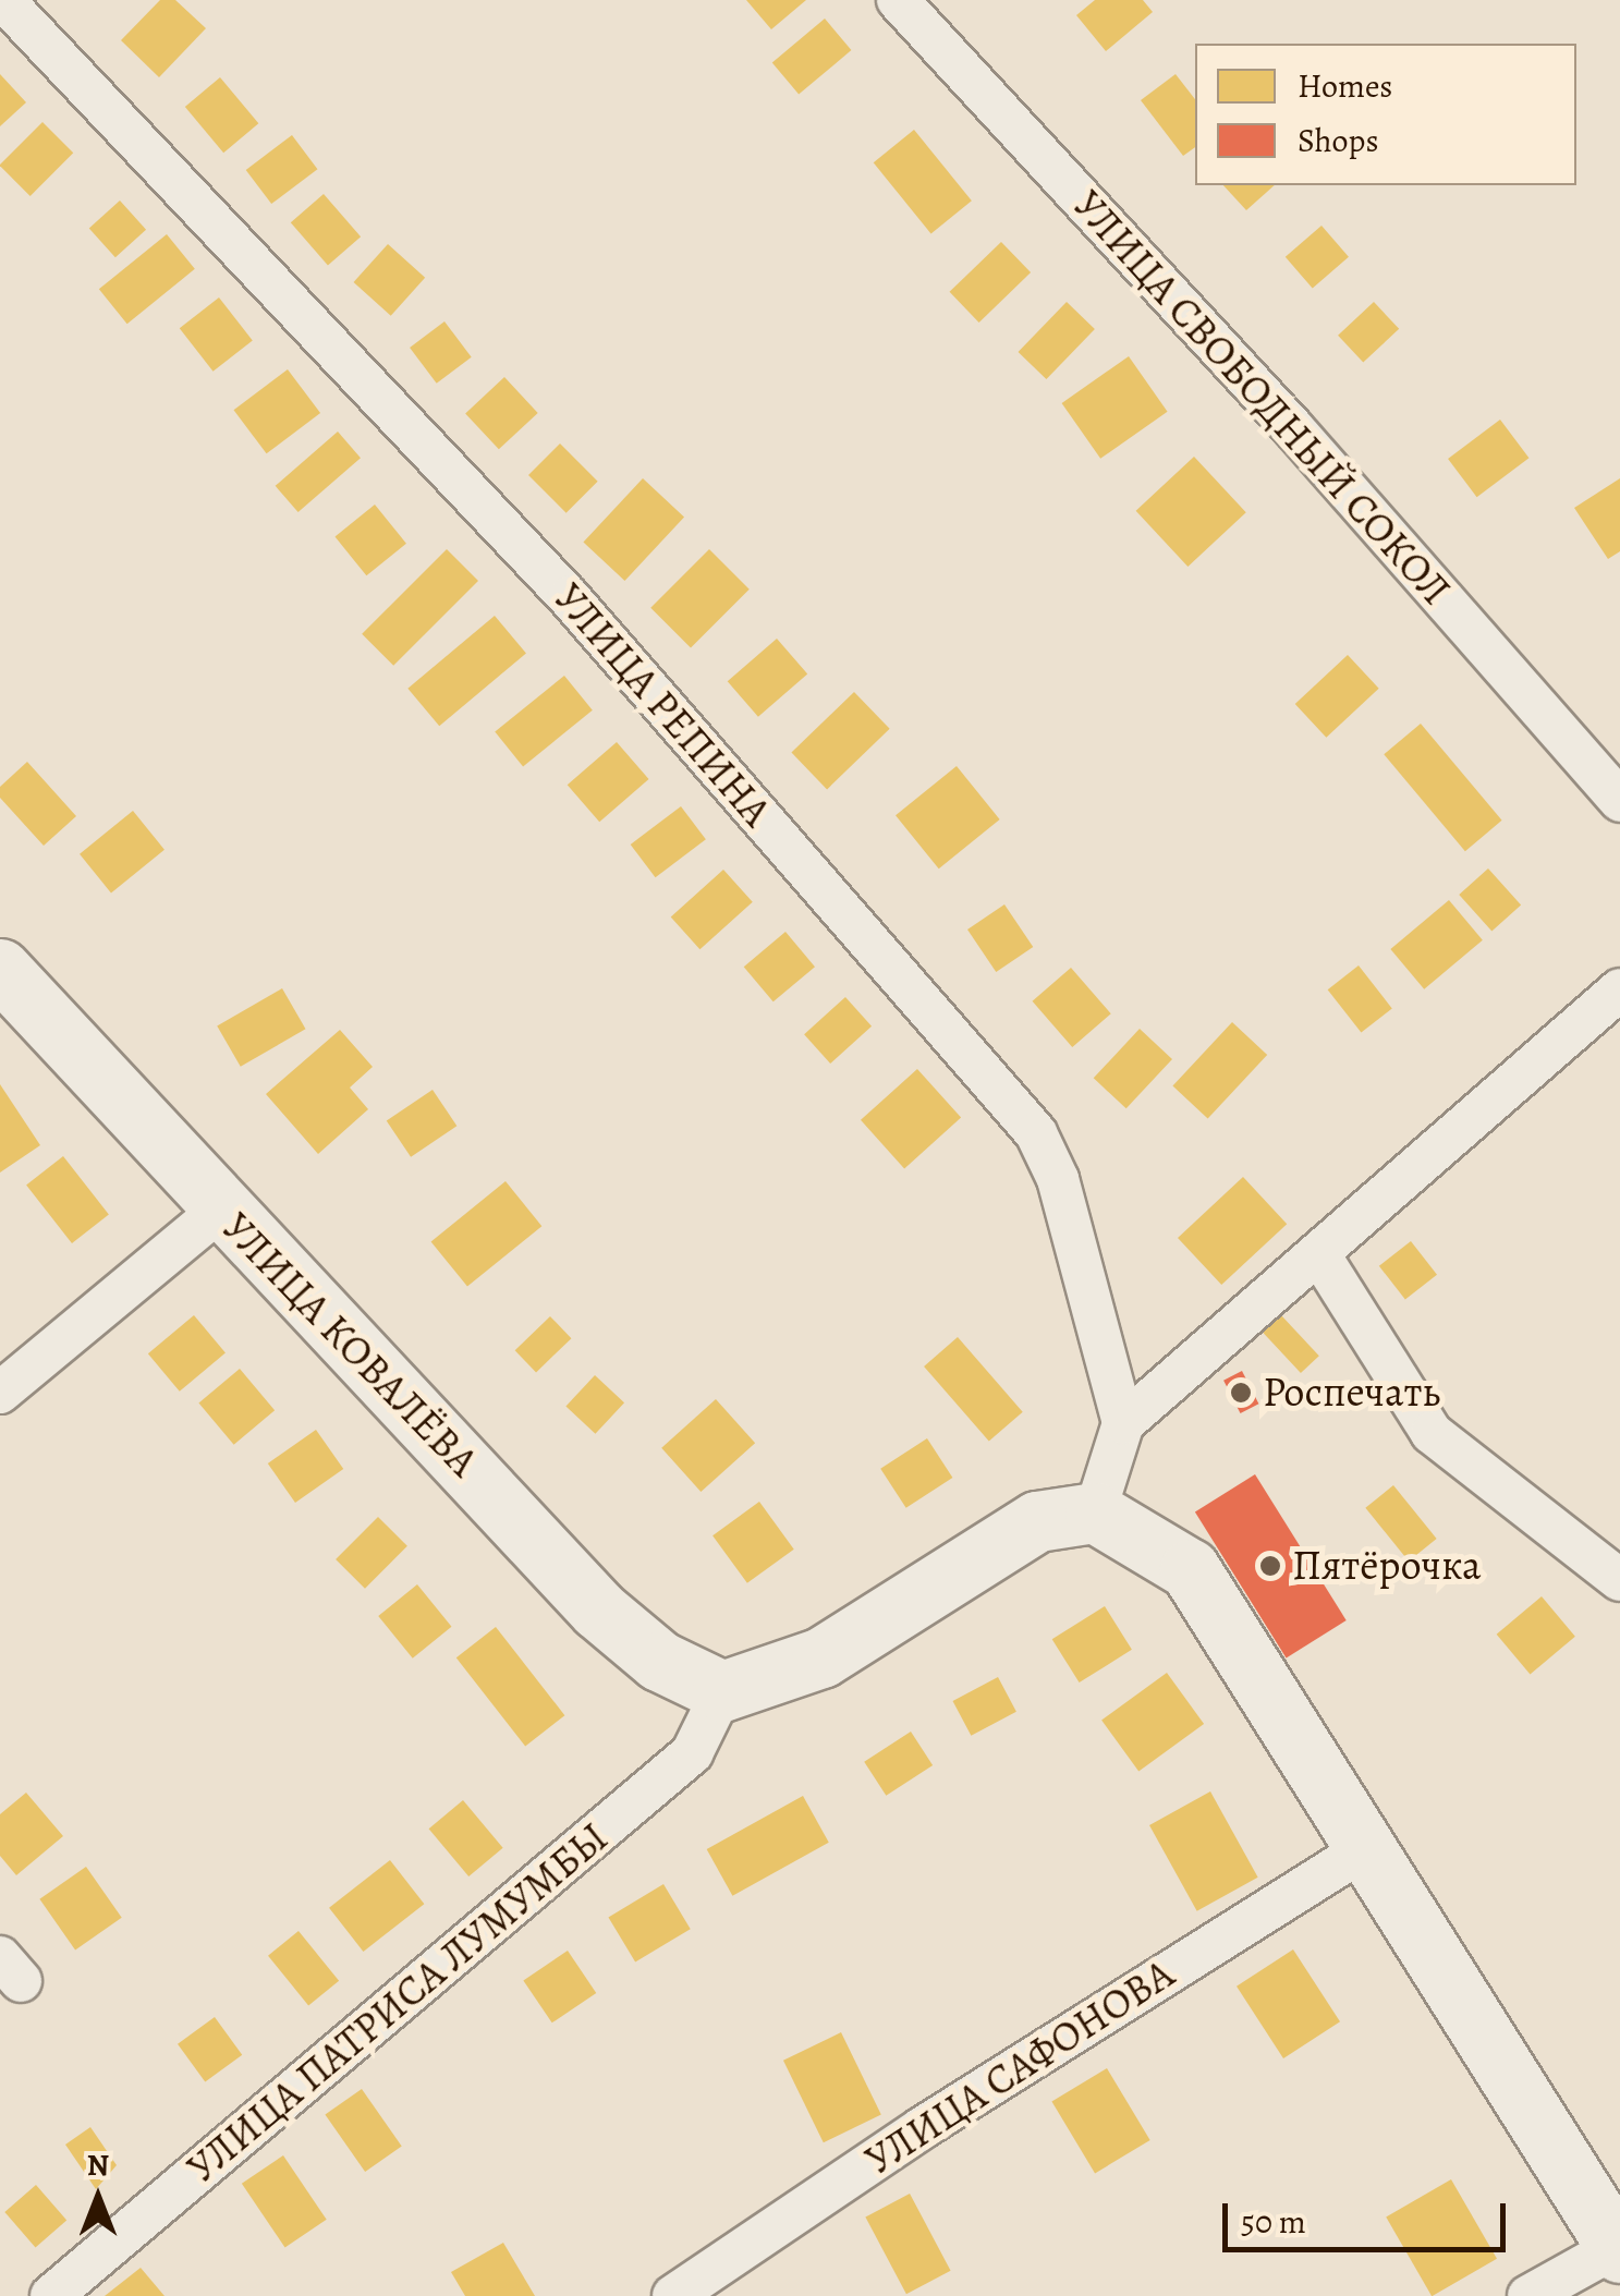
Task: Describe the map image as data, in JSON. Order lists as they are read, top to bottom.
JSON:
{
  "streets": {
    "street": [
      "УЛИЦА СВОБОДНЫЙ СОКОЛ",
      "УЛИЦА РЕПИНА",
      "УЛИЦА КОВАЛЁВА",
      "УЛИЦА ПАТРИСА ЛУМУМБЫ",
      "УЛИЦА САФОНОВА"
    ]
  },
  "crossings": [
    ["УЛИЦА КОВАЛЁВА", "УЛИЦА ПАТРИСА ЛУМУМБЫ"]
  ],
  "places": ["Роспечать", "Пятёрочка"],
  "legend": ["Homes", "Shops"],
  "scale_bar": "50 m",
  "north": "top"
}
